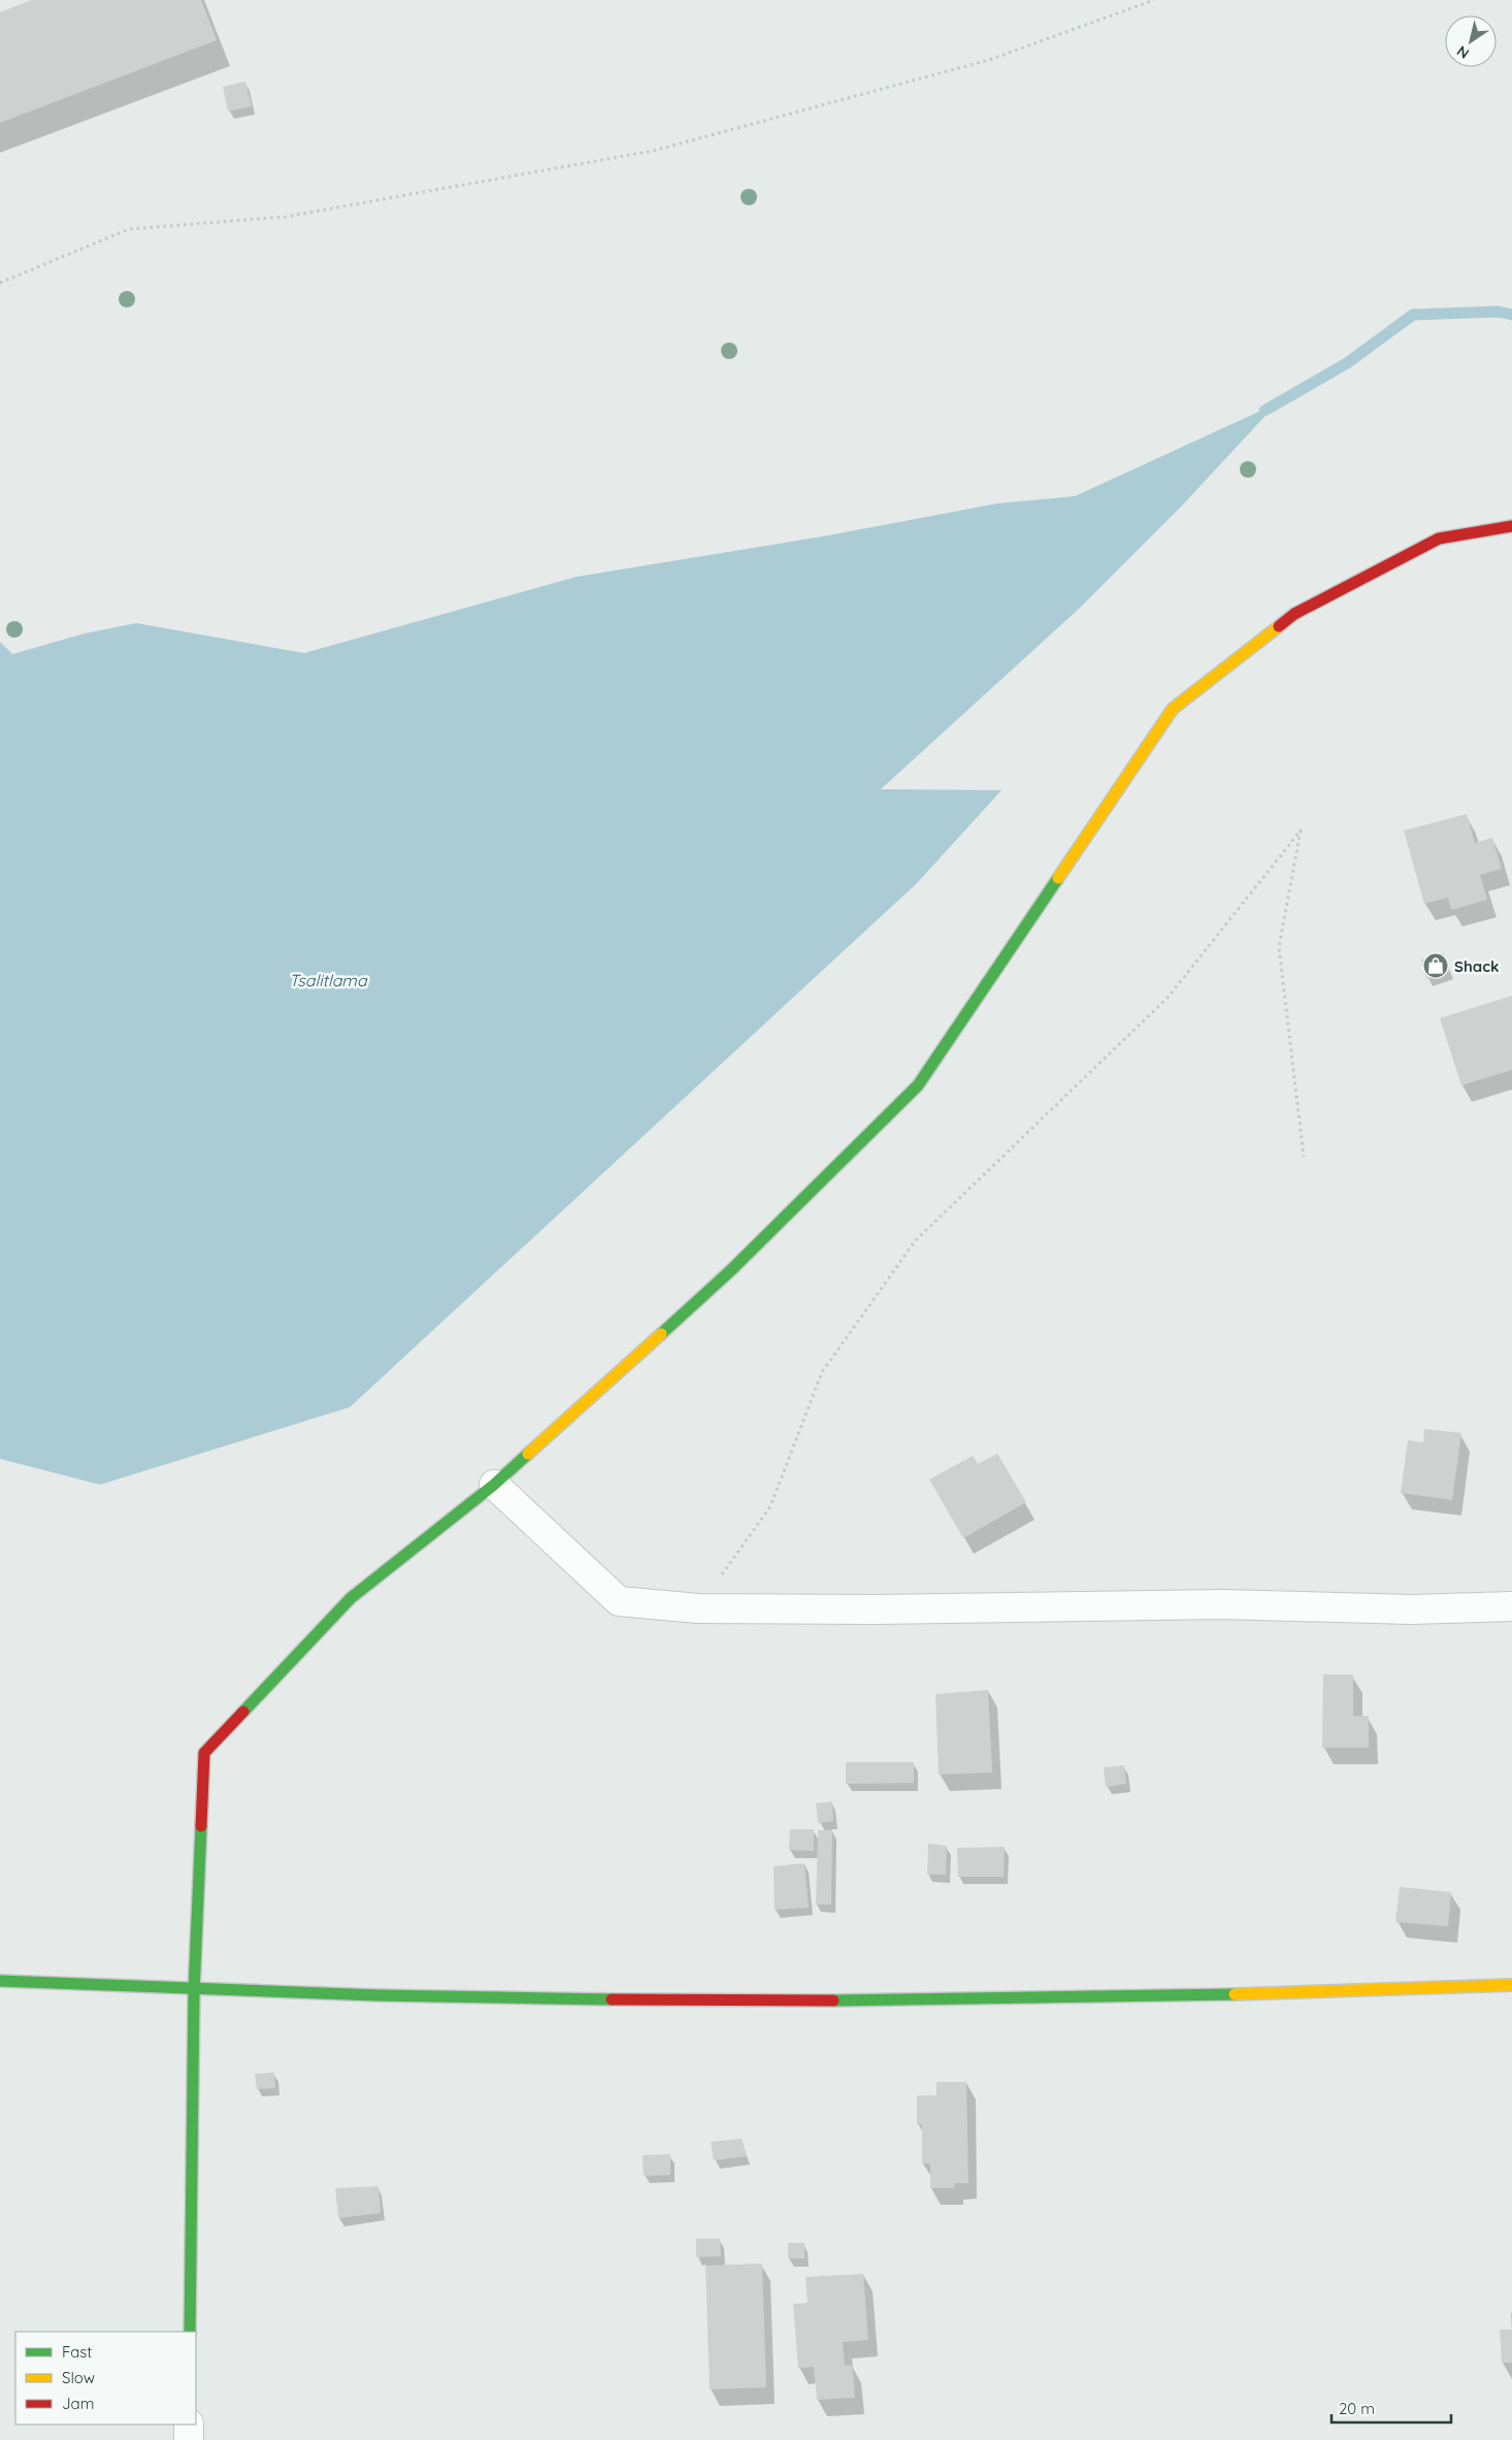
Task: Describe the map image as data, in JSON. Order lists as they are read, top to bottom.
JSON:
{
  "water": ["Tsalitlama"],
  "places": {
    "shop": ["Shack"]
  },
  "legend": ["Fast", "Slow", "Jam"],
  "scale_bar": "20 m",
  "north": "bottom left"
}
